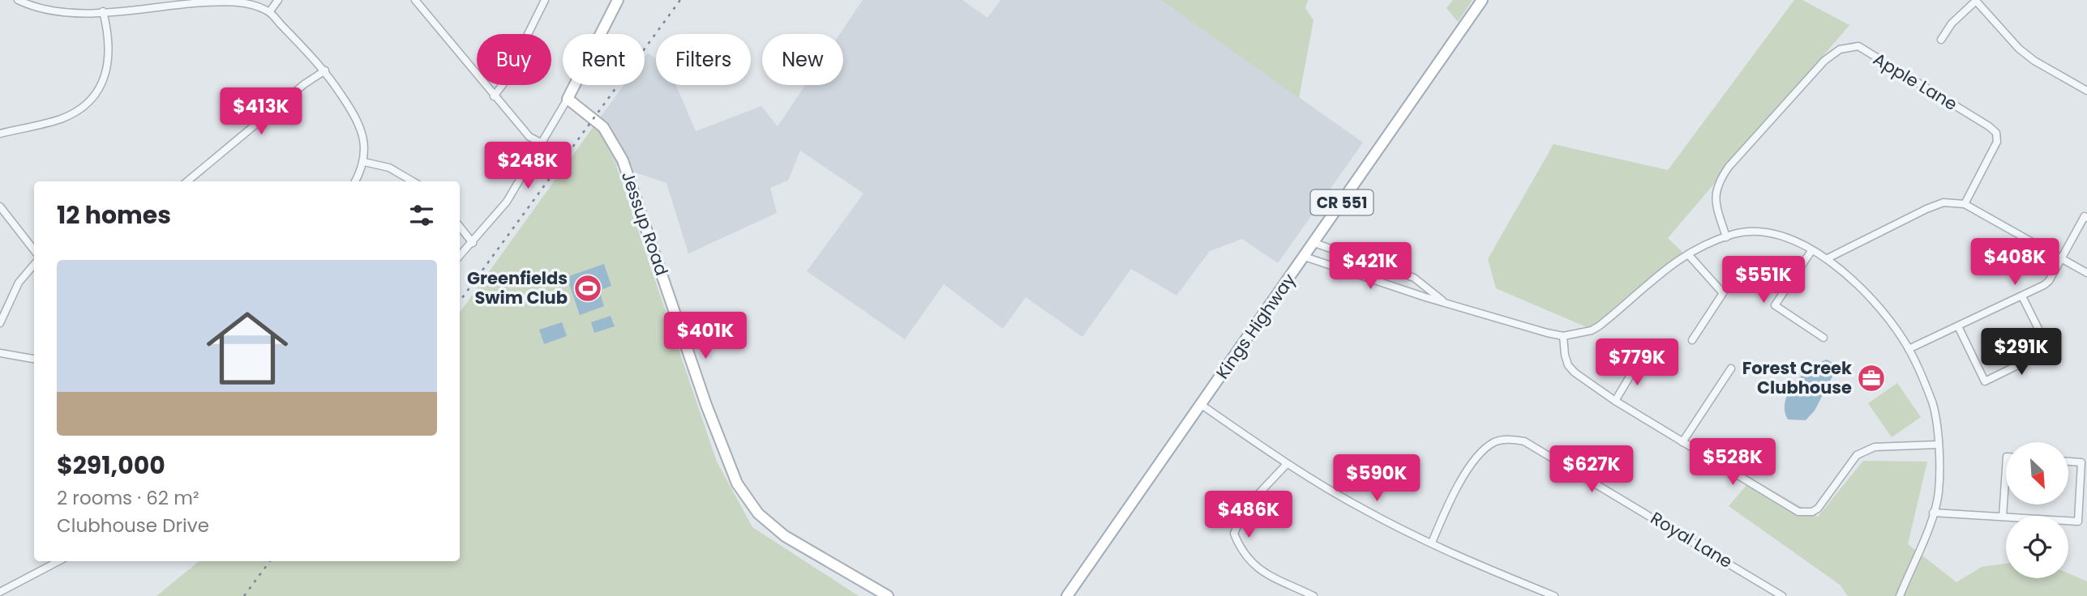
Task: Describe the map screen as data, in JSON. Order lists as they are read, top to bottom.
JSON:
{
  "streets": {
    "street": [
      "Apple Lane",
      "CR 551",
      "Jessup Road",
      "Kings Highway",
      "Royal Lane"
    ]
  },
  "places": {
    "sports": ["Greenfields Swim Club"],
    "office": ["Forest Creek Clubhouse"]
  },
  "north": "bottom right",
  "page": {
    "chip": [
      "Buy",
      "Rent",
      "Filters",
      "New"
    ],
    "price": [
      "$413K",
      "$248K",
      "$408K",
      "$421K",
      "$551K",
      "$401K",
      "$291K",
      "$779K",
      "$528K",
      "$627K",
      "$590K",
      "$486K"
    ],
    "heading": "12 homes",
    "list": [
      {
        "name": "$291,000",
        "note": "2 rooms · 62 m² · Clubhouse Drive"
      }
    ]
  }
}
